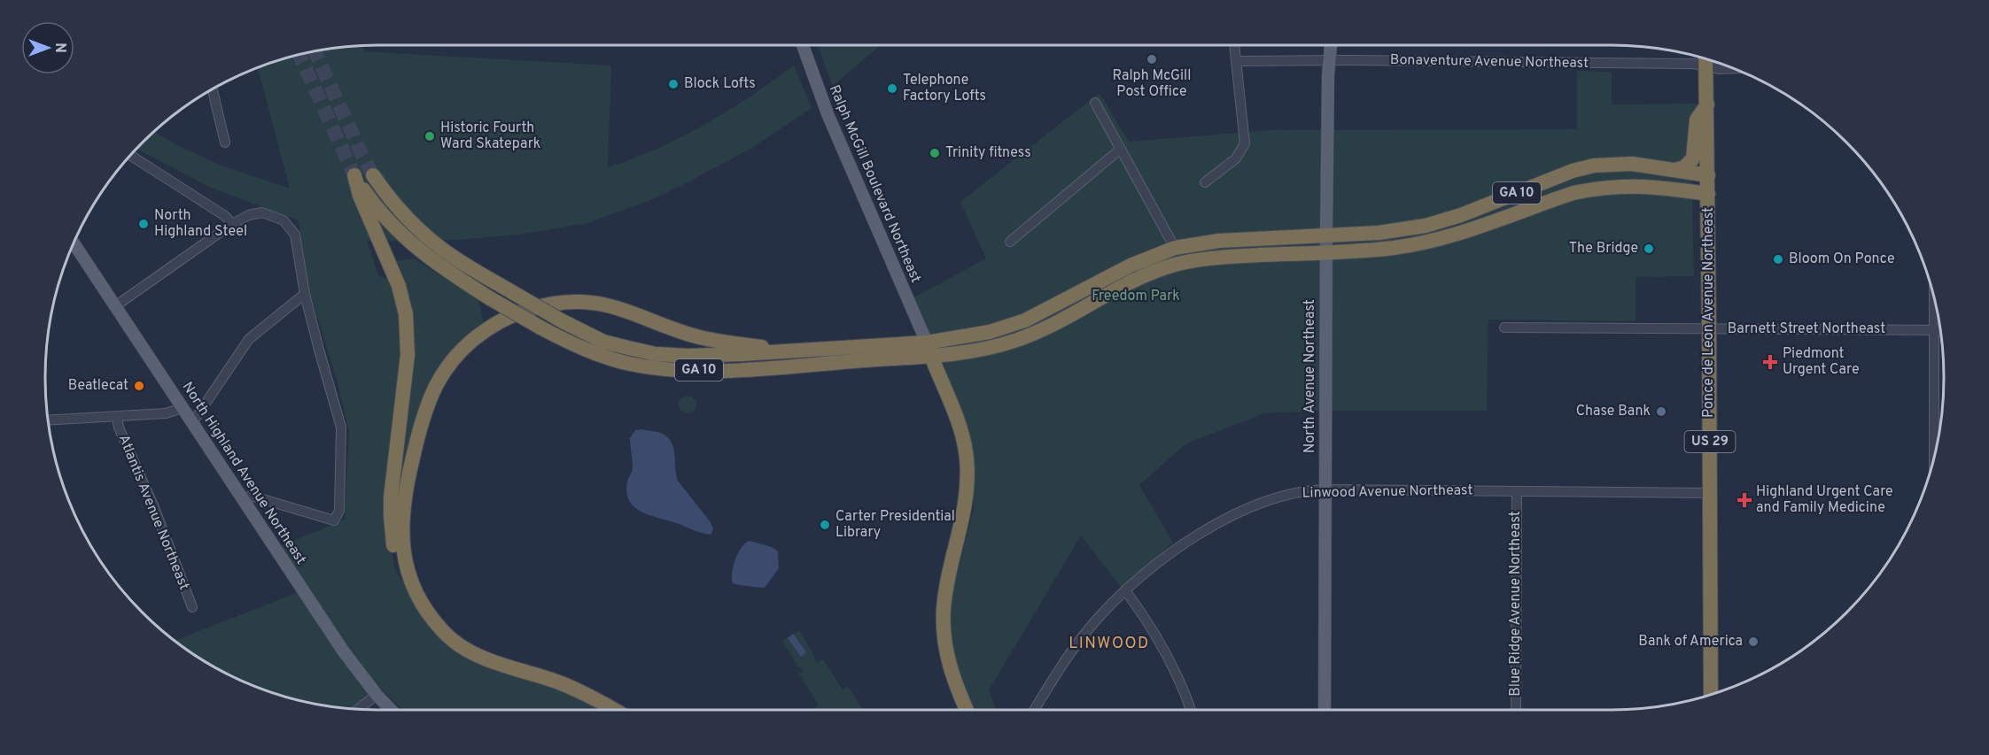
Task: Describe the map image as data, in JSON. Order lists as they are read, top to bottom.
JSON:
{
  "streets": {
    "highway": ["GA 10", "Ponce de Leon Avenue Northeast", "US 29"],
    "main road": ["Ralph McGill Boulevard Northeast", "North Avenue Northeast", "North Highland Avenue Northeast"],
    "street": [
      "Bonaventure Avenue Northeast",
      "Barnett Street Northeast",
      "Linwood Avenue Northeast",
      "Atlantis Avenue Northeast",
      "Blue Ridge Avenue Northeast"
    ]
  },
  "crossings": [
    ["Bonaventure Avenue Northeast", "Ponce de Leon Avenue Northeast"],
    ["Bonaventure Avenue Northeast", "North Avenue Northeast"],
    ["Ralph McGill Boulevard Northeast", "GA 10"],
    ["GA 10", "Ponce de Leon Avenue Northeast"],
    ["GA 10", "North Avenue Northeast"],
    ["Ponce de Leon Avenue Northeast", "Barnett Street Northeast"],
    ["Ponce de Leon Avenue Northeast", "Linwood Avenue Northeast"],
    ["North Avenue Northeast", "Linwood Avenue Northeast"],
    ["Linwood Avenue Northeast", "Blue Ridge Avenue Northeast"]
  ],
  "districts": ["LINWOOD"],
  "parks": ["Freedom Park"],
  "places": {
    "other": [
      "Ralph McGill Post Office",
      "Block Lofts",
      "Telephone Factory Lofts",
      "Historic Fourth Ward Skatepark",
      "Trinity fitness",
      "North Highland Steel",
      "The Bridge",
      "Bloom On Ponce",
      "Beatlecat",
      "Chase Bank",
      "Carter Presidential Library",
      "Bank of America"
    ],
    "health": ["Piedmont Urgent Care", "Highland Urgent Care and Family Medicine"]
  },
  "north": "right"
}
